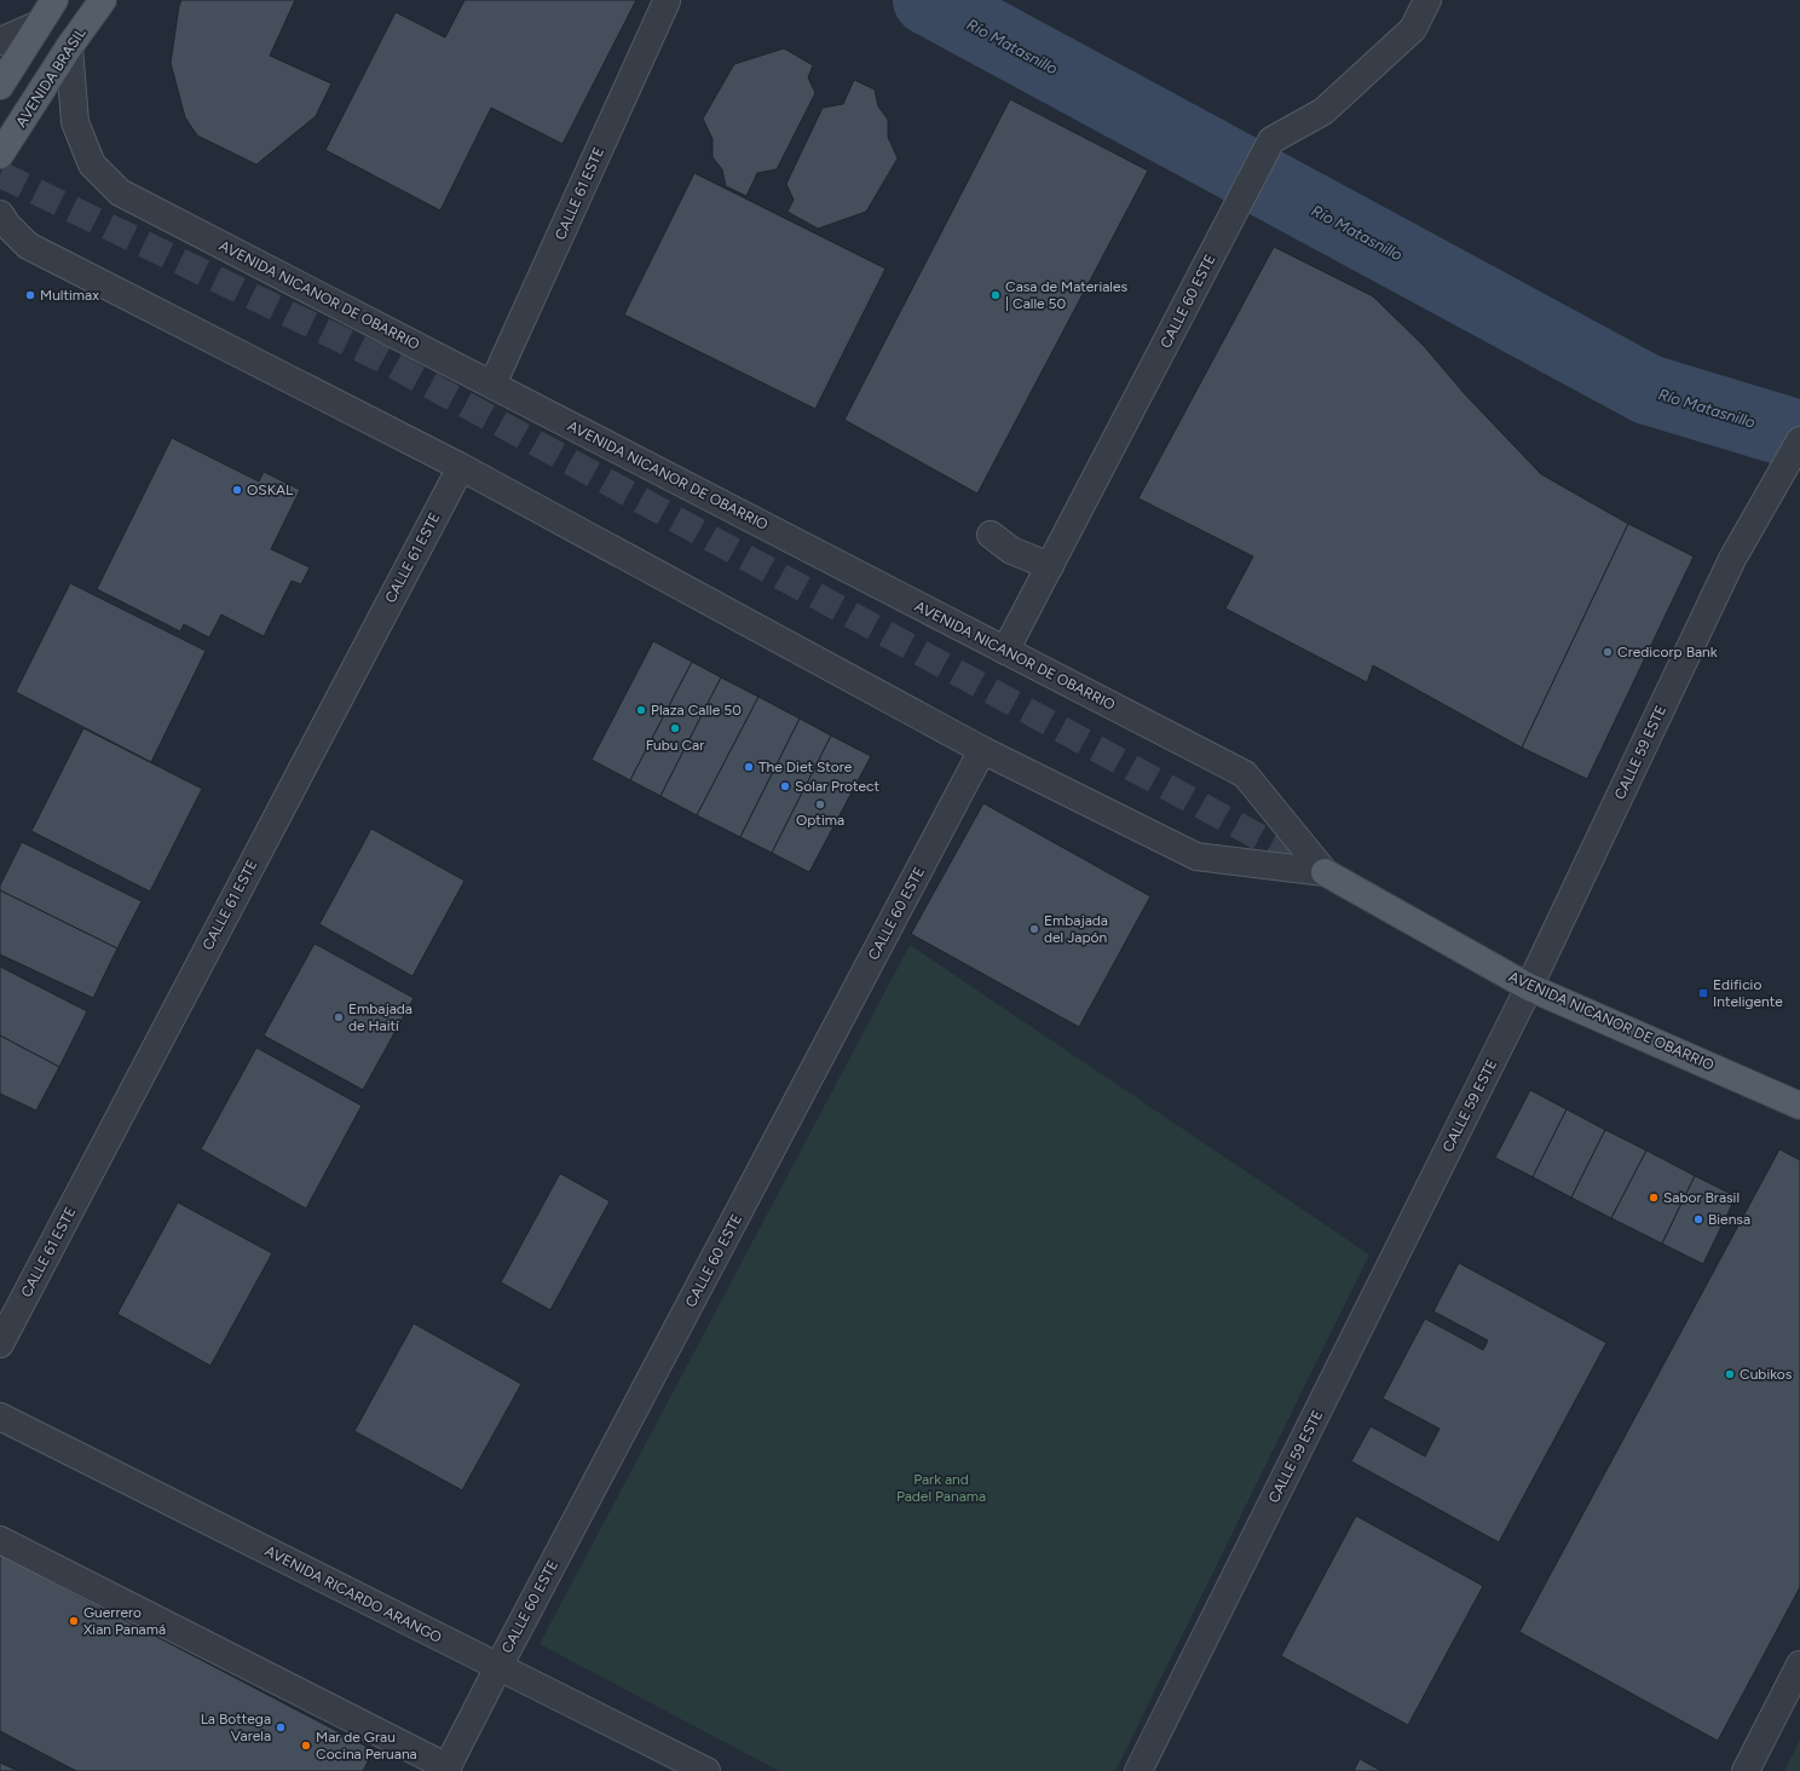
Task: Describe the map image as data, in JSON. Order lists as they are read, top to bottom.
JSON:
{
  "streets": {
    "main road": ["AVENIDA BRASIL", "AVENIDA NICANOR DE OBARRIO"],
    "street": [
      "CALLE 61 ESTE",
      "CALLE 60 ESTE",
      "CALLE 59 ESTE",
      "AVENIDA RICARDO ARANGO"
    ]
  },
  "crossings": [
    ["AVENIDA BRASIL", "AVENIDA NICANOR DE OBARRIO"],
    ["CALLE 61 ESTE", "AVENIDA NICANOR DE OBARRIO"],
    ["AVENIDA NICANOR DE OBARRIO", "CALLE 60 ESTE"],
    ["AVENIDA NICANOR DE OBARRIO", "CALLE 59 ESTE"],
    ["CALLE 60 ESTE", "AVENIDA RICARDO ARANGO"]
  ],
  "water": ["Río Matasnillo"],
  "parks": ["Park and Padel Panama"],
  "places": {
    "other": [
      "Multimax",
      "Casa de Materiales | Calle 50",
      "OSKAL",
      "Credicorp Bank",
      "Plaza Calle 50",
      "Fubu Car",
      "The Diet Store",
      "Solar Protect",
      "Optima",
      "Embajada del Japón",
      "Embajada de Haití",
      "Sabor Brasil",
      "Biensa",
      "Cubikos",
      "Guerrero Xian Panamá",
      "La Bottega Varela",
      "Mar de Grau Cocina Peruana"
    ],
    "transit": ["Edificio Inteligente"]
  }
}
